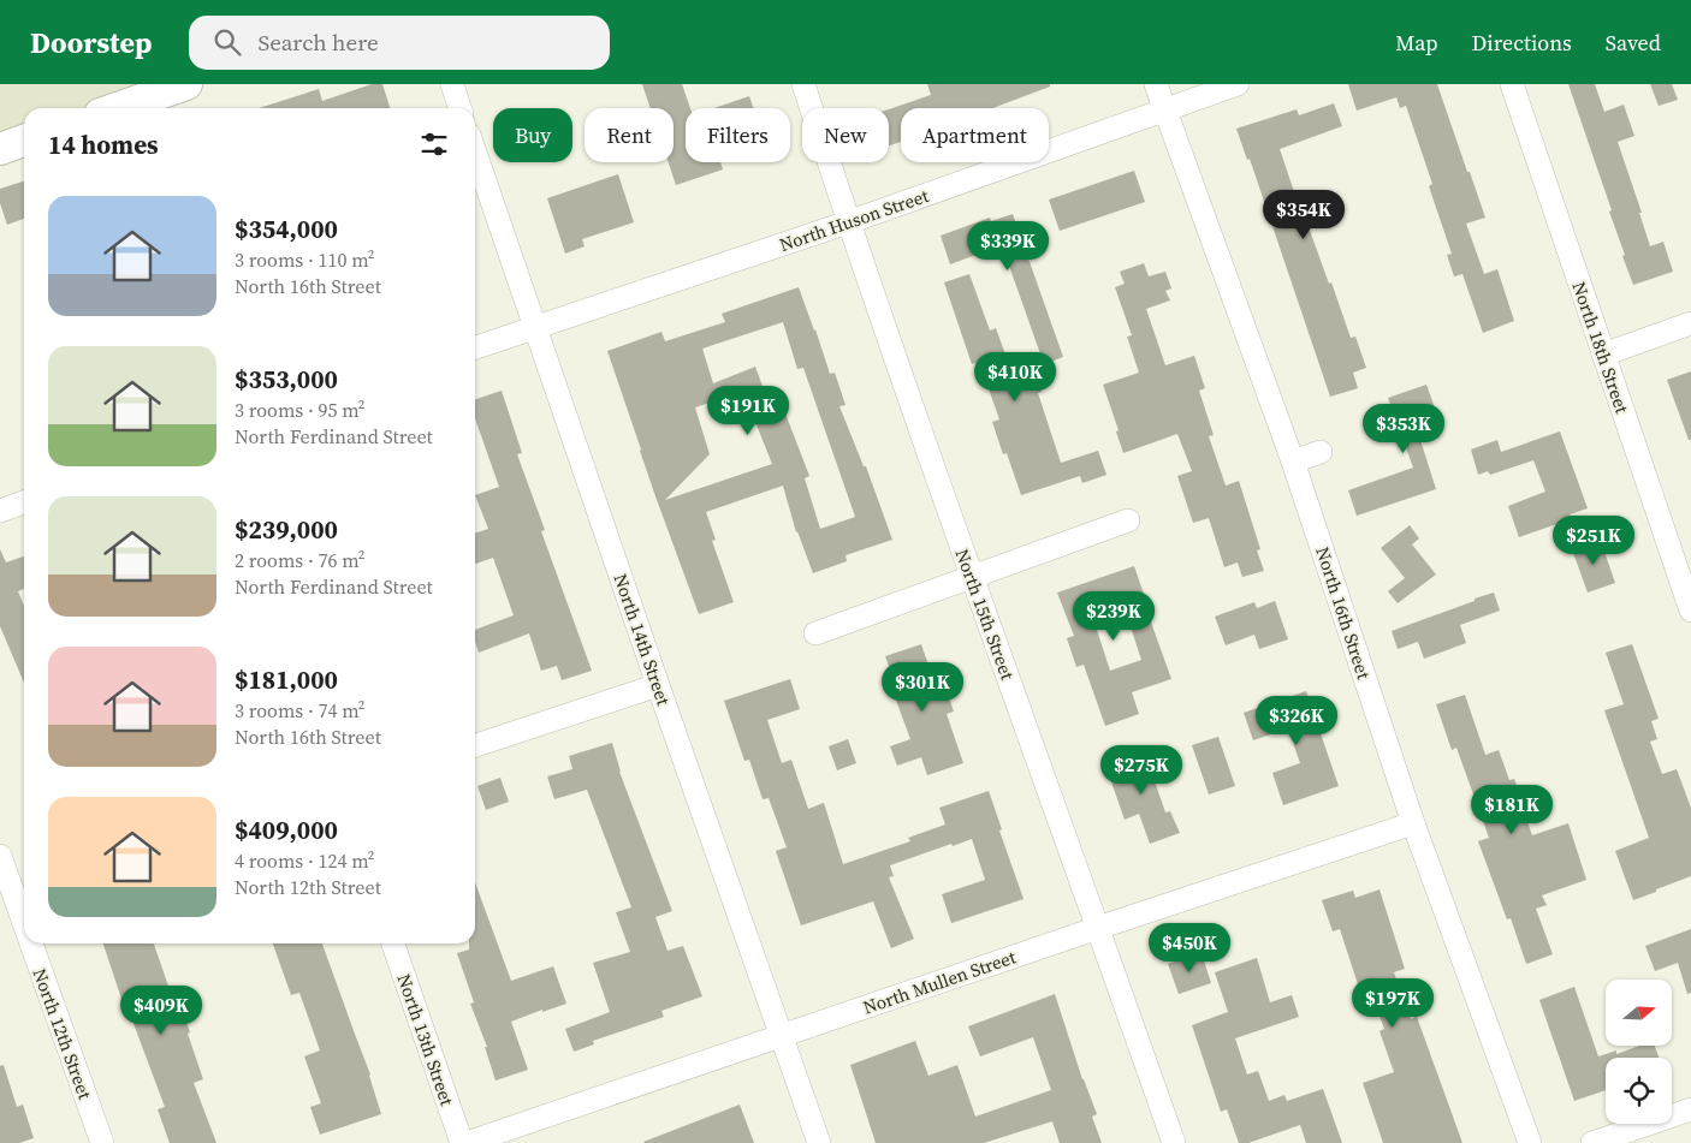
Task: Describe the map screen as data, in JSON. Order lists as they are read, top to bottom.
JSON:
{
  "streets": {
    "street": [
      "North Huson Street",
      "North 18th Street",
      "North 16th Street",
      "North 15th Street",
      "North 14th Street",
      "North Mullen Street",
      "North 12th Street",
      "North 13th Street"
    ]
  },
  "crossings": [
    ["North Huson Street", "North 16th Street"],
    ["North Huson Street", "North 15th Street"],
    ["North Huson Street", "North 14th Street"],
    ["North 16th Street", "North Mullen Street"],
    ["North 15th Street", "North Mullen Street"],
    ["North 14th Street", "North Mullen Street"]
  ],
  "north": "right",
  "page": {
    "header": "Doorstep",
    "search": "Search here",
    "nav": ["Map", "Directions", "Saved"],
    "chip": [
      "Buy",
      "Rent",
      "Filters",
      "New",
      "Apartment"
    ],
    "heading": "14 homes",
    "list": [
      {
        "name": "$354,000",
        "note": "3 rooms · 110 m² · North 16th Street"
      },
      {
        "name": "$353,000",
        "note": "3 rooms · 95 m² · North Ferdinand Street"
      },
      {
        "name": "$239,000",
        "note": "2 rooms · 76 m² · North Ferdinand Street"
      },
      {
        "name": "$181,000",
        "note": "3 rooms · 74 m² · North 16th Street"
      },
      {
        "name": "$409,000",
        "note": "4 rooms · 124 m² · North 12th Street"
      }
    ],
    "price": [
      "$354K",
      "$339K",
      "$410K",
      "$191K",
      "$353K",
      "$251K",
      "$239K",
      "$301K",
      "$326K",
      "$275K",
      "$181K",
      "$450K",
      "$197K",
      "$409K"
    ]
  }
}
